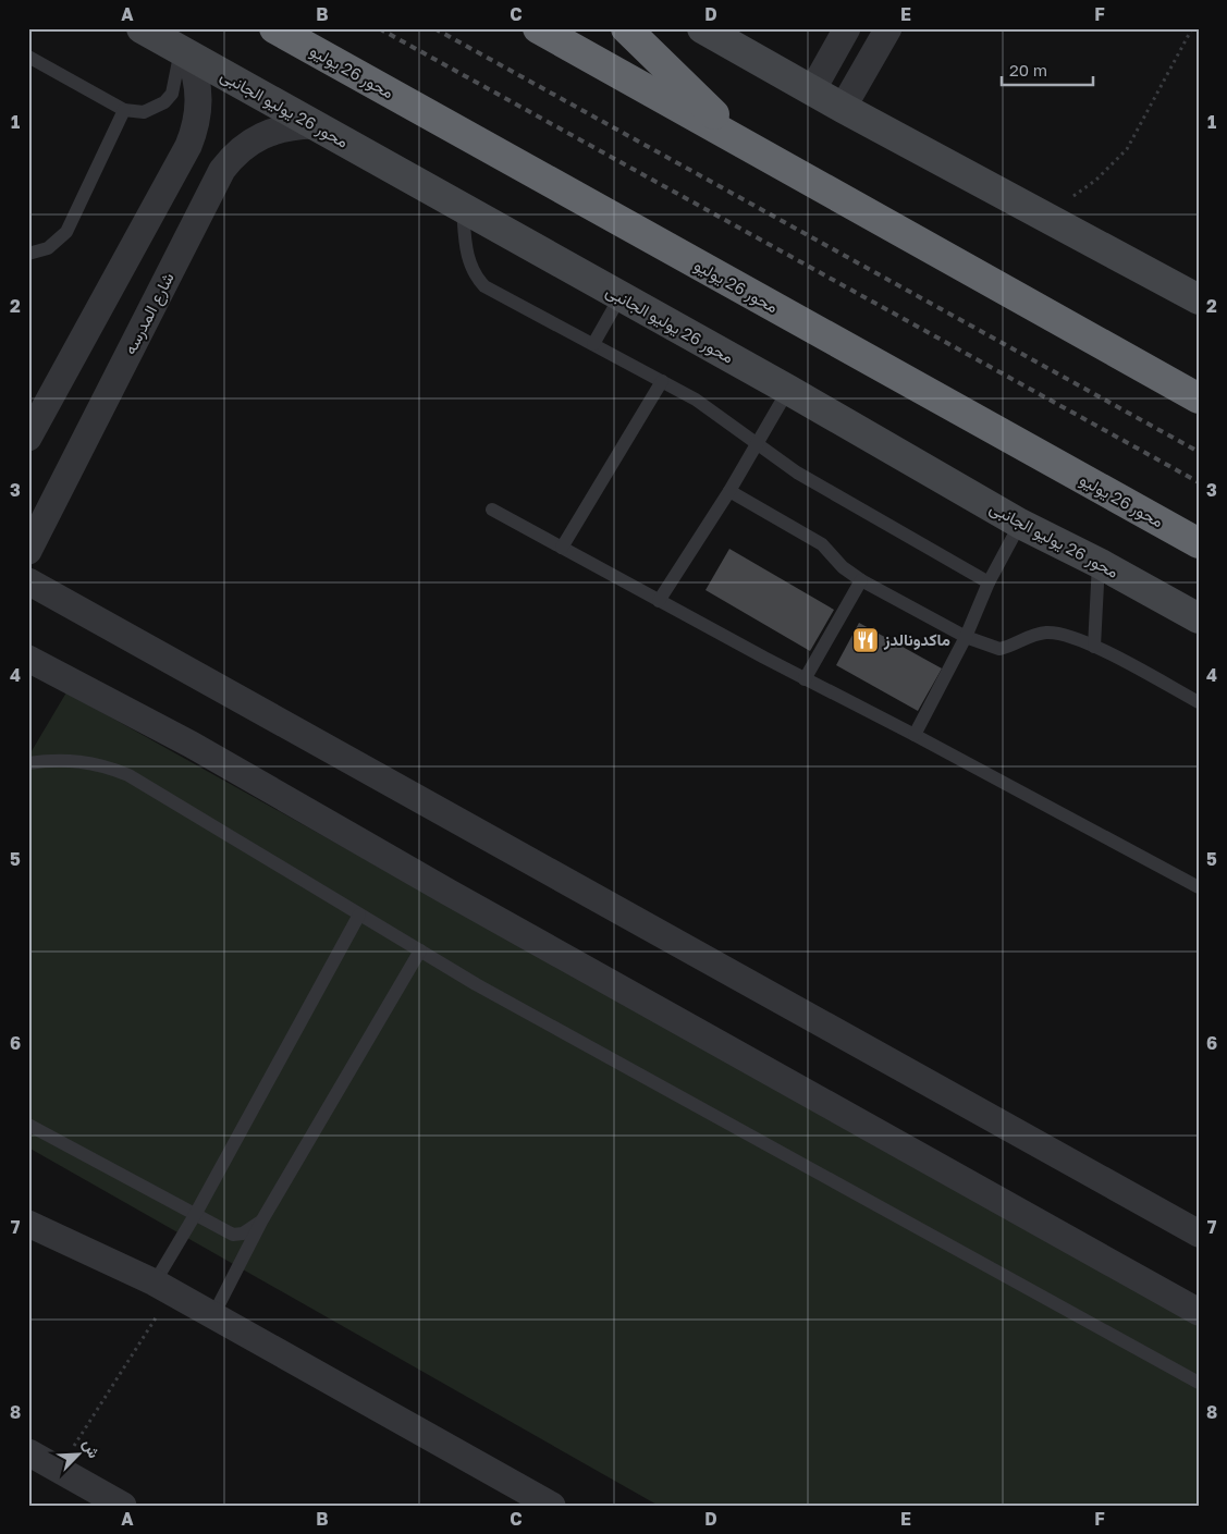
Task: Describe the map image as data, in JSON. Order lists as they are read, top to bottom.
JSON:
{
  "streets": {
    "highway": ["محور 26 يوليو"],
    "main road": ["محور 26 يوليو الجانبى"],
    "street": ["شارع المدرسه"]
  },
  "crossings": [
    ["محور 26 يوليو الجانبى", "شارع المدرسه"]
  ],
  "places": {
    "restaurant": ["ماكدونالدز"]
  },
  "scale_bar": "20 m",
  "north": "top right",
  "grid": {
    "columns": [
      "A",
      "B",
      "C",
      "D",
      "E",
      "F"
    ],
    "rows": [
      "1",
      "2",
      "3",
      "4",
      "5",
      "6",
      "7",
      "8"
    ]
  }
}
